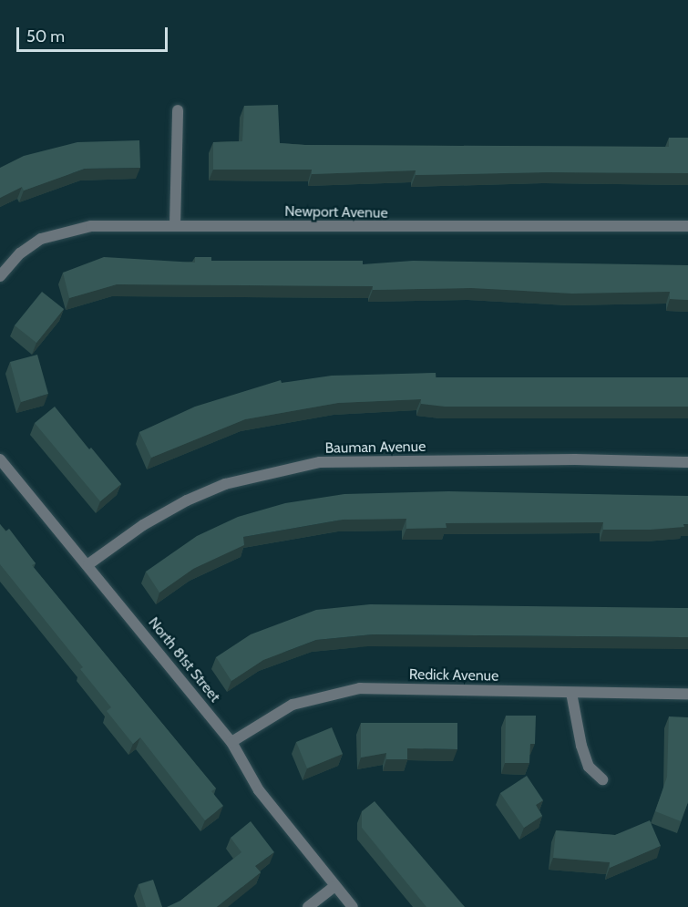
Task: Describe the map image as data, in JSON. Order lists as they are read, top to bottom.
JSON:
{
  "streets": {
    "street": [
      "Newport Avenue",
      "Bauman Avenue",
      "North 81st Street",
      "Redick Avenue"
    ]
  },
  "crossings": [
    ["Bauman Avenue", "North 81st Street"],
    ["North 81st Street", "Redick Avenue"]
  ],
  "scale_bar": "50 m"
}
